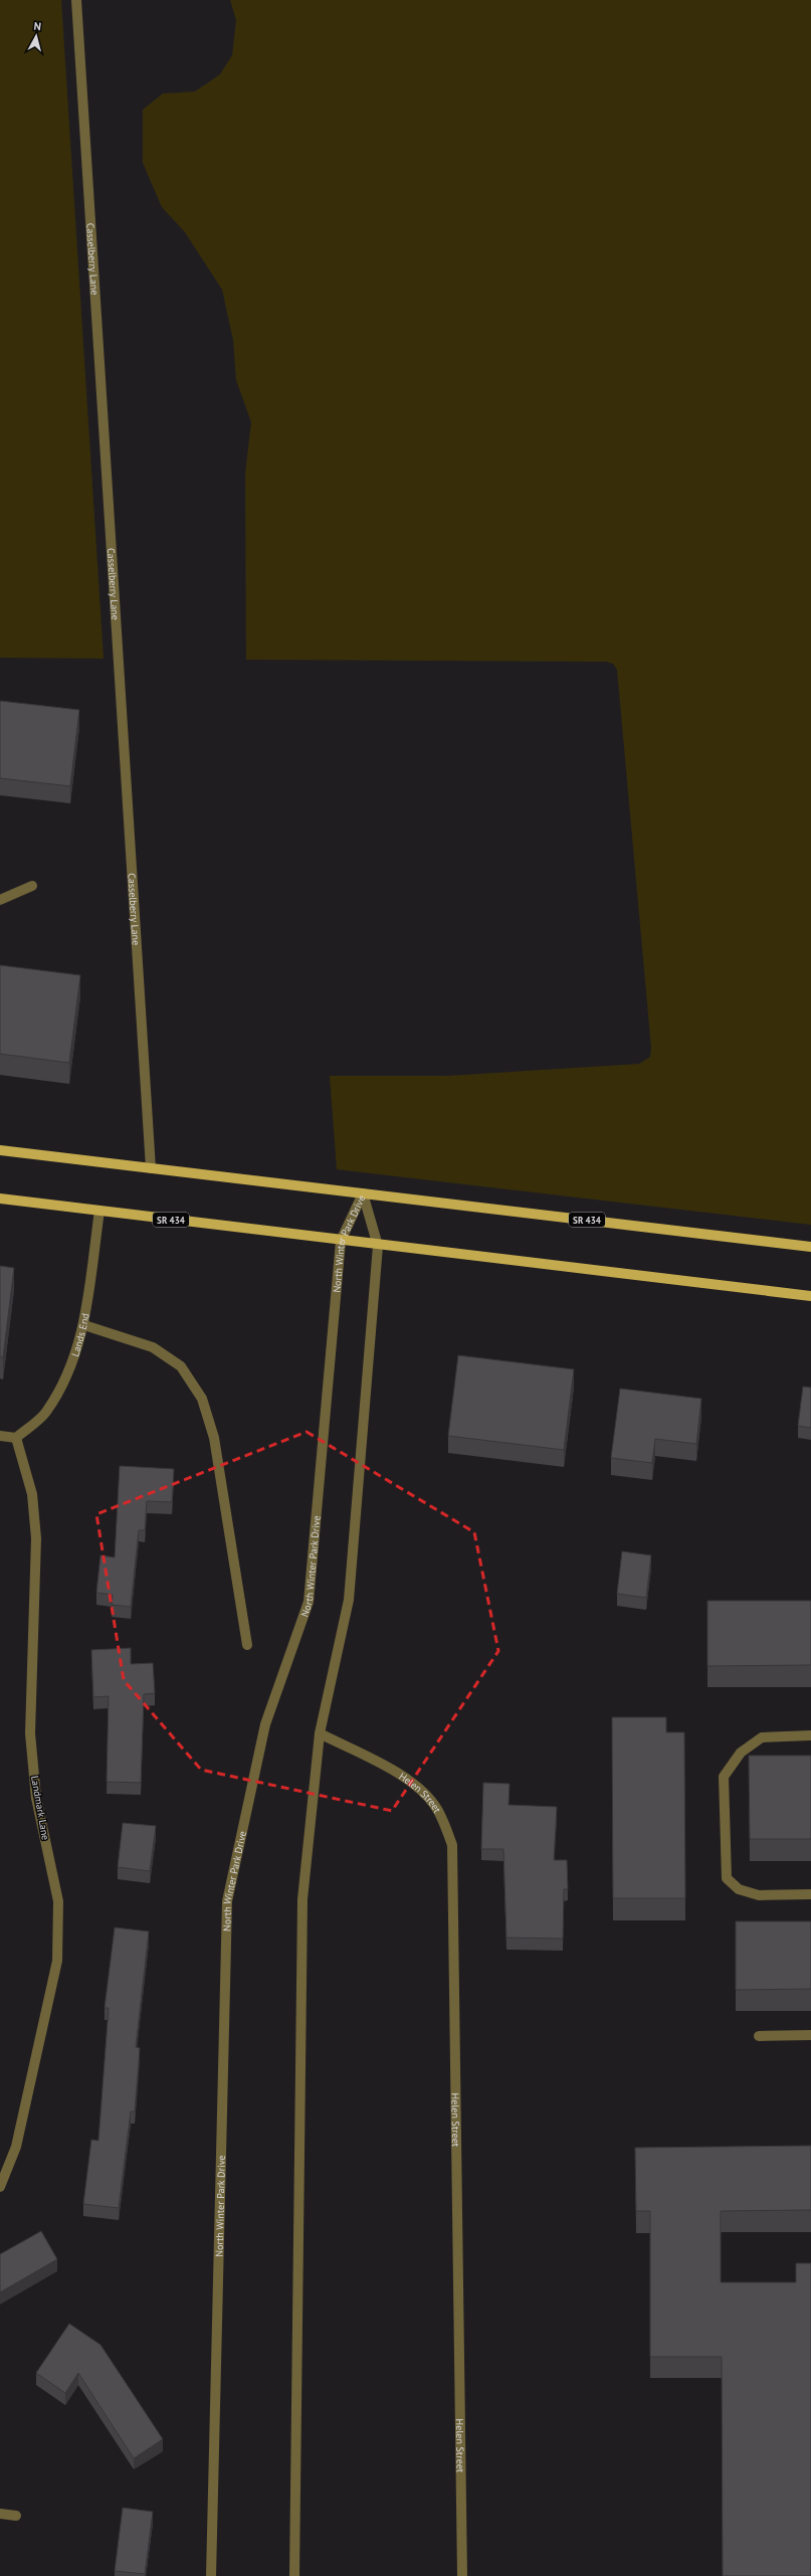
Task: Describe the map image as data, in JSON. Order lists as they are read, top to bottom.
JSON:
{
  "streets": {
    "main road": ["SR 434"],
    "street": [
      "Casselberry Lane",
      "North Winter Park Drive",
      "Lands End",
      "Helen Street",
      "Landmark Lane"
    ]
  },
  "crossings": [
    ["Casselberry Lane", "SR 434"],
    ["SR 434", "North Winter Park Drive"],
    ["SR 434", "Lands End"],
    ["North Winter Park Drive", "Helen Street"],
    ["Lands End", "Landmark Lane"]
  ],
  "north": "top"
}
